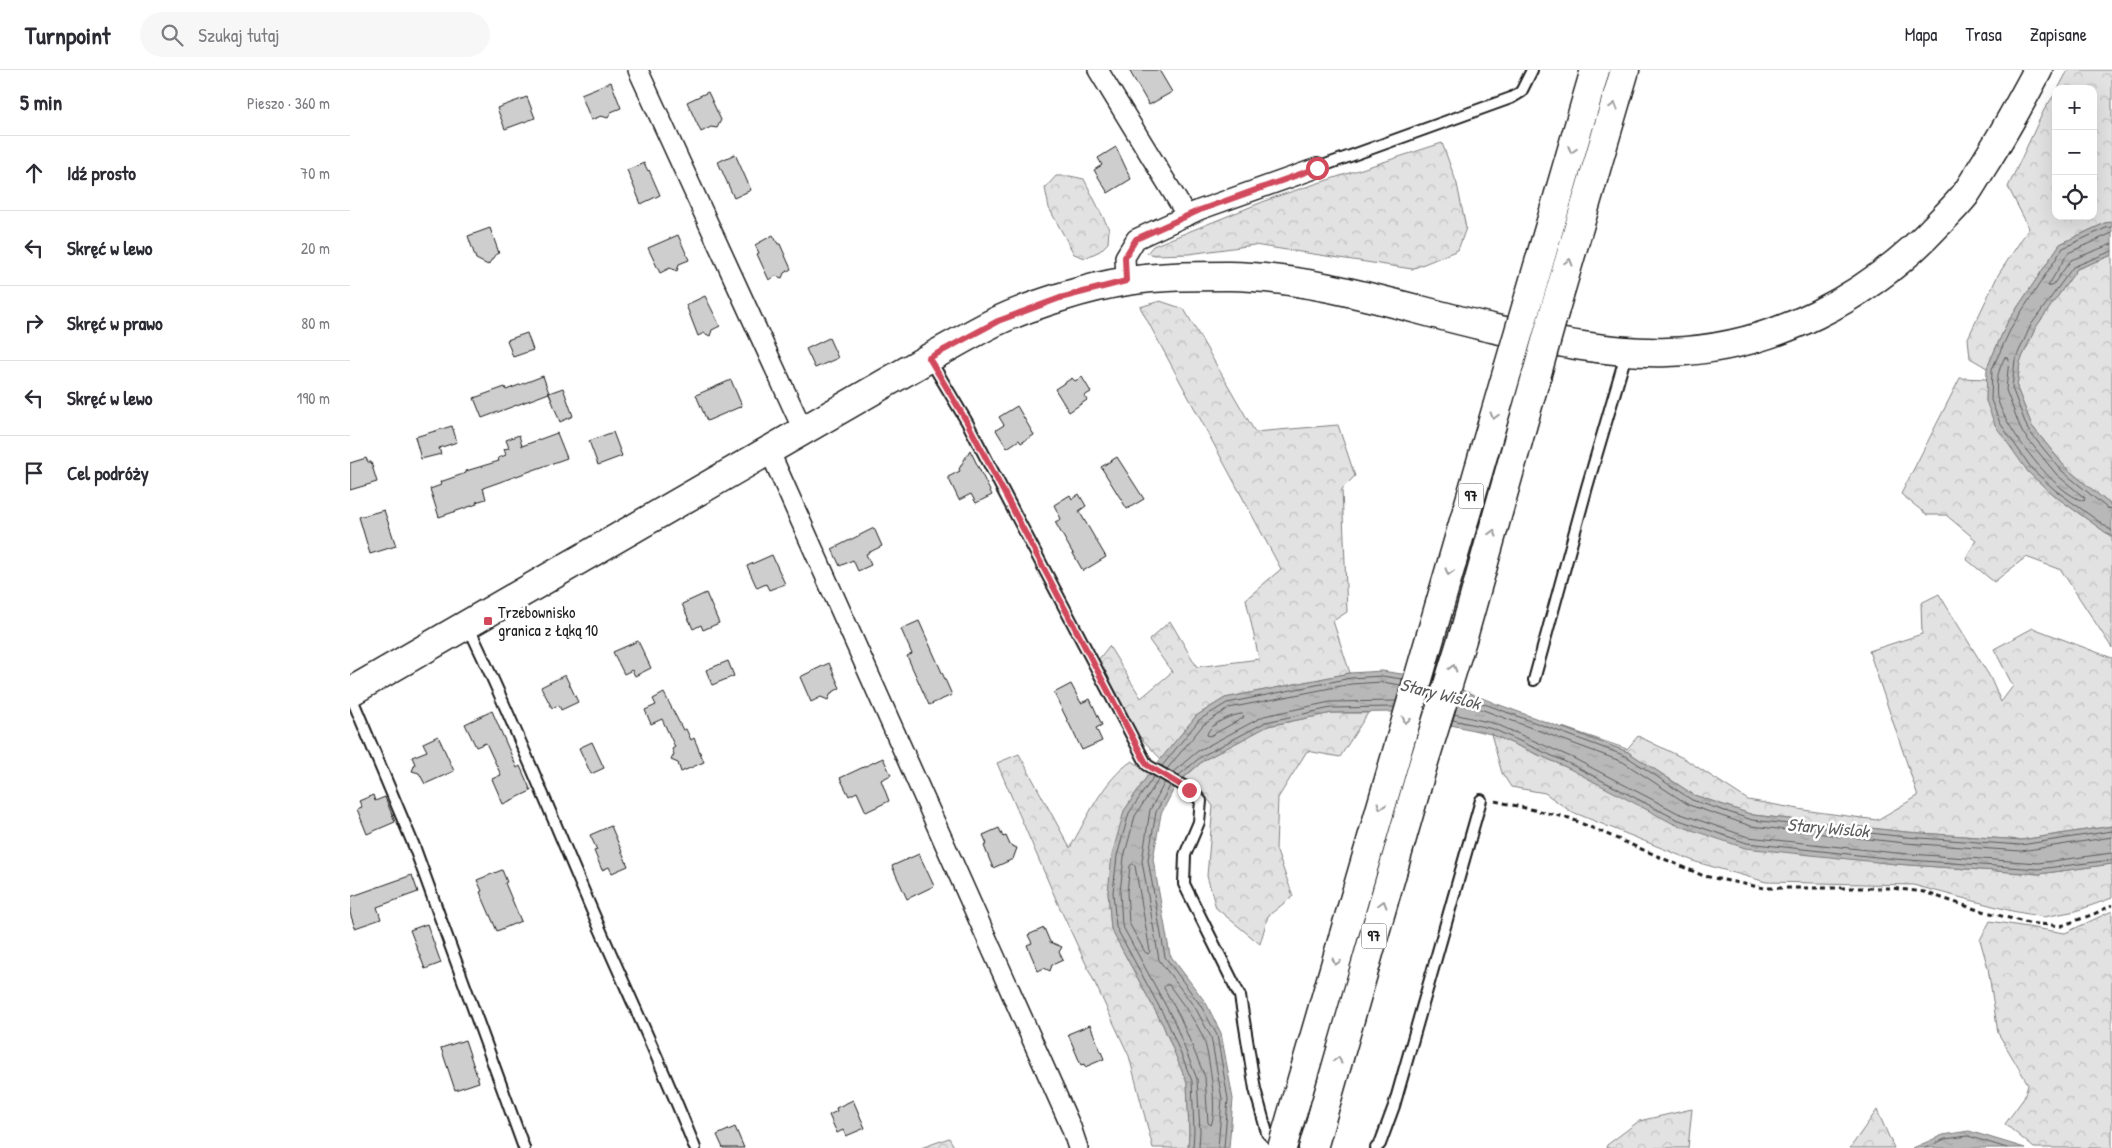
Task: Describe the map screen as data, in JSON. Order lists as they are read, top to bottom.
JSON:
{
  "streets": {
    "main road": ["97"]
  },
  "water": ["Stary Wislok"],
  "places": {
    "transit": ["Trzebownisko granica z Łąką 10"]
  },
  "page": {
    "header": "Turnpoint",
    "search": "Szukaj tutaj",
    "nav": ["Mapa", "Trasa", "Zapisane"],
    "heading": ["5 min", "Pieszo · 360 m"],
    "map_buttons": ["+", "−"],
    "list": [
      ["Idź prosto", "70 m"],
      ["Skręć w lewo", "20 m"],
      ["Skręć w prawo", "80 m"],
      ["Skręć w lewo", "190 m"],
      "Cel podróży"
    ]
  }
}
